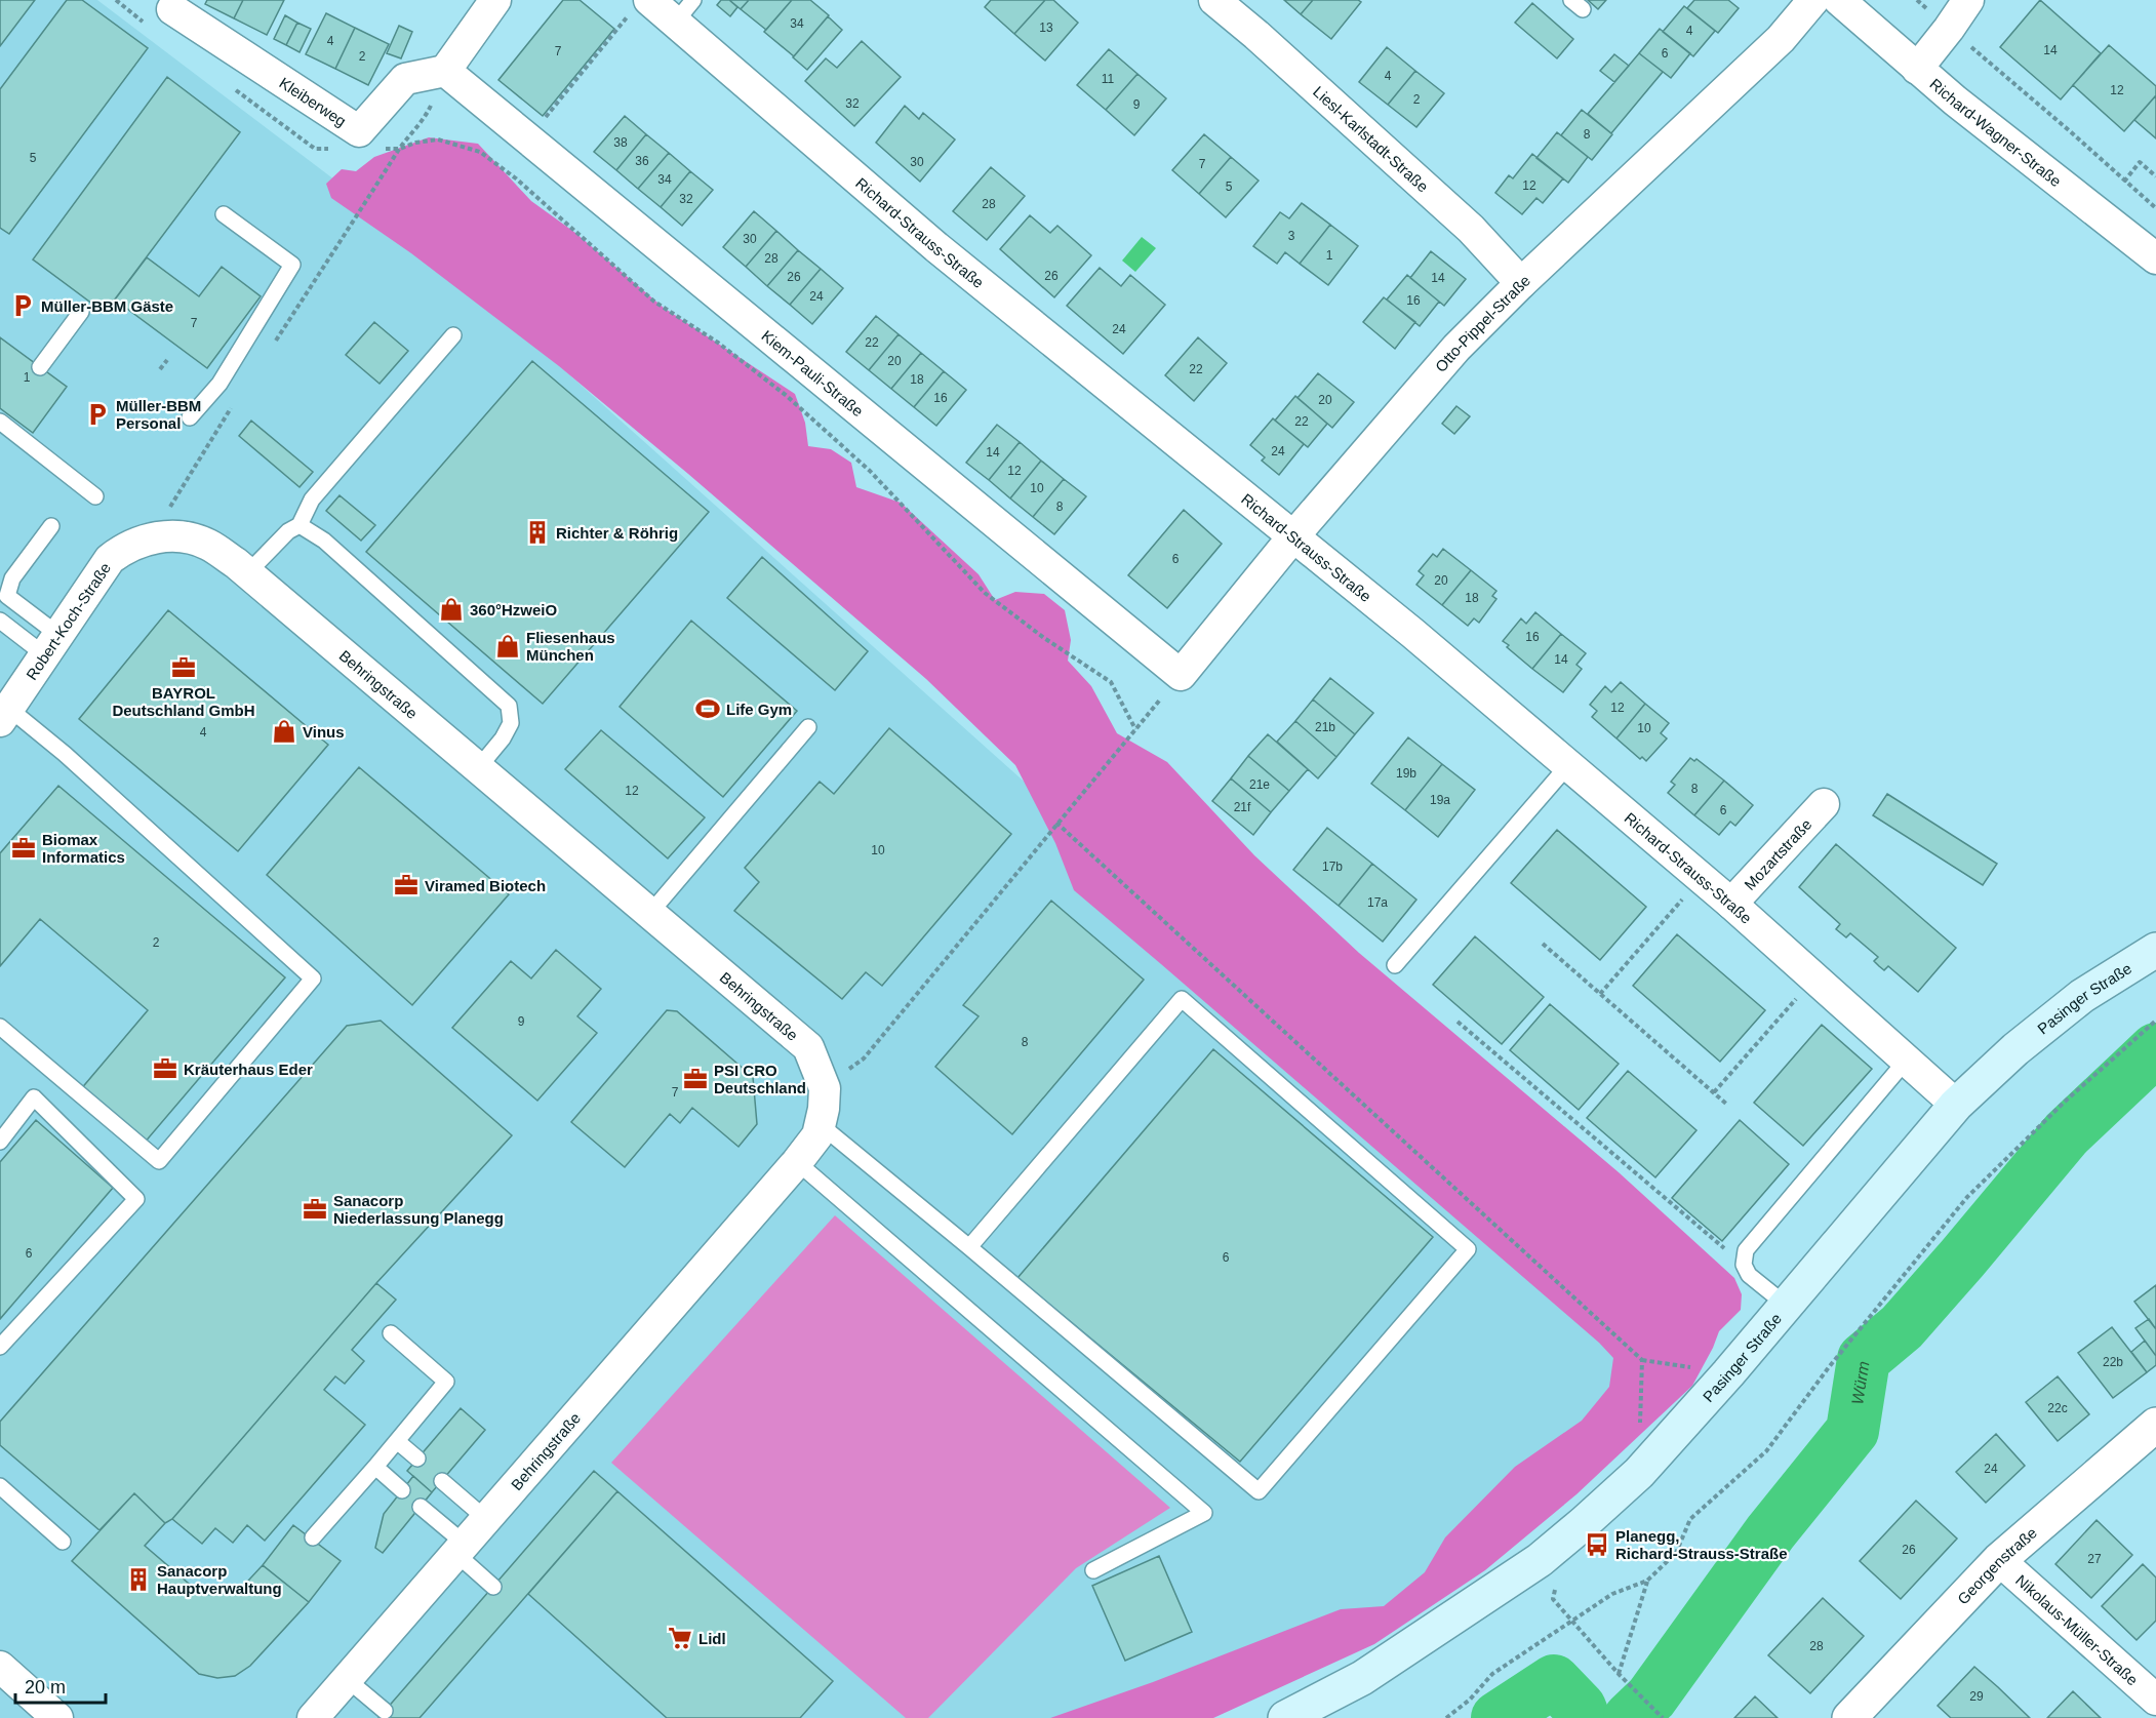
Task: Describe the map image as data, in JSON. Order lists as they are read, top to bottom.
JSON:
{
  "streets": {
    "main road": ["Pasinger Straße"],
    "street": [
      "Kleiberweg",
      "Richard-Wagner-Straße",
      "Liesl-Karlstadt-Straße",
      "Richard-Strauss-Straße",
      "Otto-Pippel-Straße",
      "Kiem-Pauli-Straße",
      "Robert-Koch-Straße",
      "Behringstraße",
      "Mozartstraße",
      "Georgenstraße",
      "Nikolaus-Müller-Straße"
    ]
  },
  "crossings": [
    ["Kleiberweg", "Kiem-Pauli-Straße"],
    ["Liesl-Karlstadt-Straße", "Otto-Pippel-Straße"],
    ["Richard-Strauss-Straße", "Otto-Pippel-Straße"],
    ["Richard-Strauss-Straße", "Mozartstraße"],
    ["Richard-Strauss-Straße", "Pasinger Straße"],
    ["Otto-Pippel-Straße", "Kiem-Pauli-Straße"],
    ["Robert-Koch-Straße", "Behringstraße"],
    ["Georgenstraße", "Nikolaus-Müller-Straße"]
  ],
  "water": ["Würm"],
  "places": {
    "parking": ["Müller-BBM Gäste", "Müller-BBM Personal"],
    "building": ["Richter & Röhrig", "Sanacorp Hauptverwaltung"],
    "shop": ["360°HzweiO", "Fliesenhaus München", "Vinus"],
    "office": [
      "BAYROL Deutschland GmbH",
      "Biomax Informatics",
      "Viramed Biotech",
      "Kräuterhaus Eder",
      "PSI CRO Deutschland",
      "Sanacorp Niederlassung Planegg"
    ],
    "sports": ["Life Gym"],
    "bus stop": ["Planegg, Richard-Strauss-Straße"],
    "supermarket": ["Lidl"]
  },
  "house_numbers": [
    "34",
    "13",
    "4",
    "4",
    "14",
    "7",
    "6",
    "2",
    "4",
    "11",
    "12",
    "2",
    "32",
    "9",
    "8",
    "38",
    "5",
    "36",
    "30",
    "7",
    "34",
    "12",
    "5",
    "32",
    "28",
    "3",
    "30",
    "1",
    "28",
    "26",
    "26",
    "14",
    "24",
    "16",
    "7",
    "24",
    "22",
    "20",
    "22",
    "1",
    "18",
    "16",
    "20",
    "22",
    "24",
    "14",
    "12",
    "10",
    "8",
    "6",
    "20",
    "18",
    "16",
    "14",
    "12",
    "21b",
    "10",
    "4",
    "19b",
    "21e",
    "8",
    "12",
    "19a",
    "21f",
    "6",
    "10",
    "17b",
    "17a",
    "2",
    "9",
    "8",
    "7",
    "6",
    "6",
    "22b",
    "22c",
    "24",
    "26",
    "27",
    "28",
    "29"
  ],
  "scale_bar": "20 m"
}
